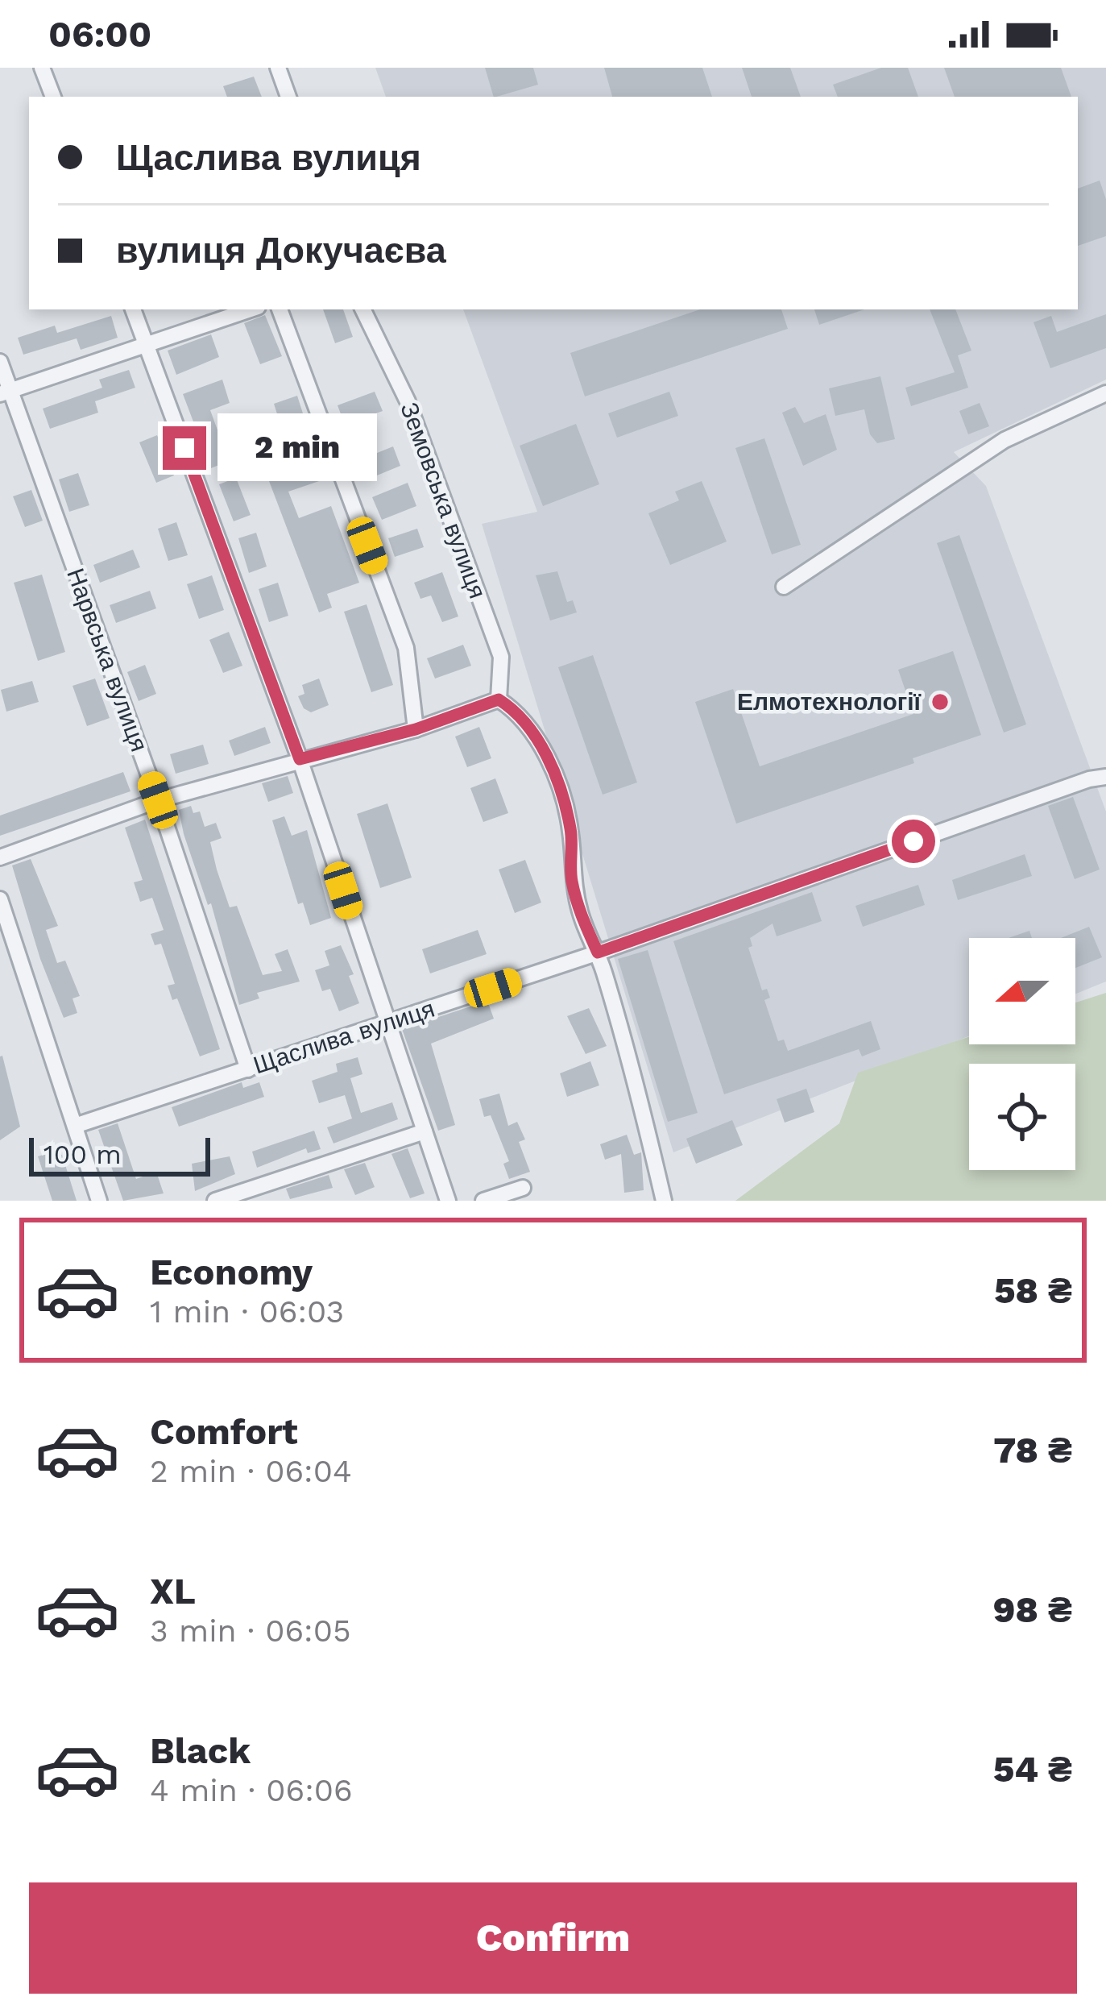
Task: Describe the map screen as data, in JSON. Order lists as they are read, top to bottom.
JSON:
{
  "streets": {
    "street": ["Земовська вулиця", "Нарвська вулиця", "Щаслива вулиця"]
  },
  "crossings": [
    ["Нарвська вулиця", "Щаслива вулиця"]
  ],
  "places": ["Елмотехнології"],
  "scale_bar": "100 m",
  "north": "left",
  "page": {
    "status": "06:00",
    "banner": ["Щаслива вулиця", "вулиця Докучаєва"],
    "bubble": "2 min",
    "scale": "100 m",
    "list": [
      {
        "name": "Economy",
        "note": "1 min · 06:03",
        "value": "58 ₴"
      },
      {
        "name": "Comfort",
        "note": "2 min · 06:04",
        "value": "78 ₴"
      },
      {
        "name": "XL",
        "note": "3 min · 06:05",
        "value": "98 ₴"
      },
      {
        "name": "Black",
        "note": "4 min · 06:06",
        "value": "54 ₴"
      }
    ],
    "buttons": "Confirm"
  }
}
